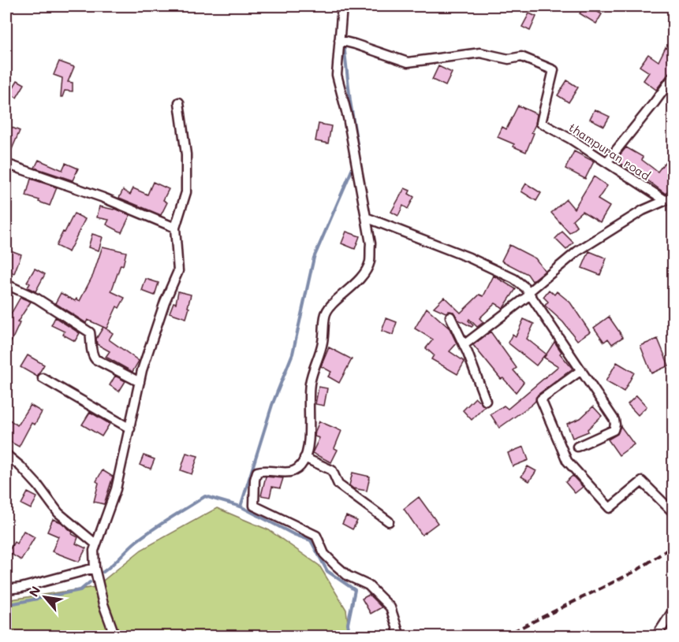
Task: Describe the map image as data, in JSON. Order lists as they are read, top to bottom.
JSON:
{
  "streets": {
    "street": ["thampuran road"]
  },
  "north": "top left"
}
